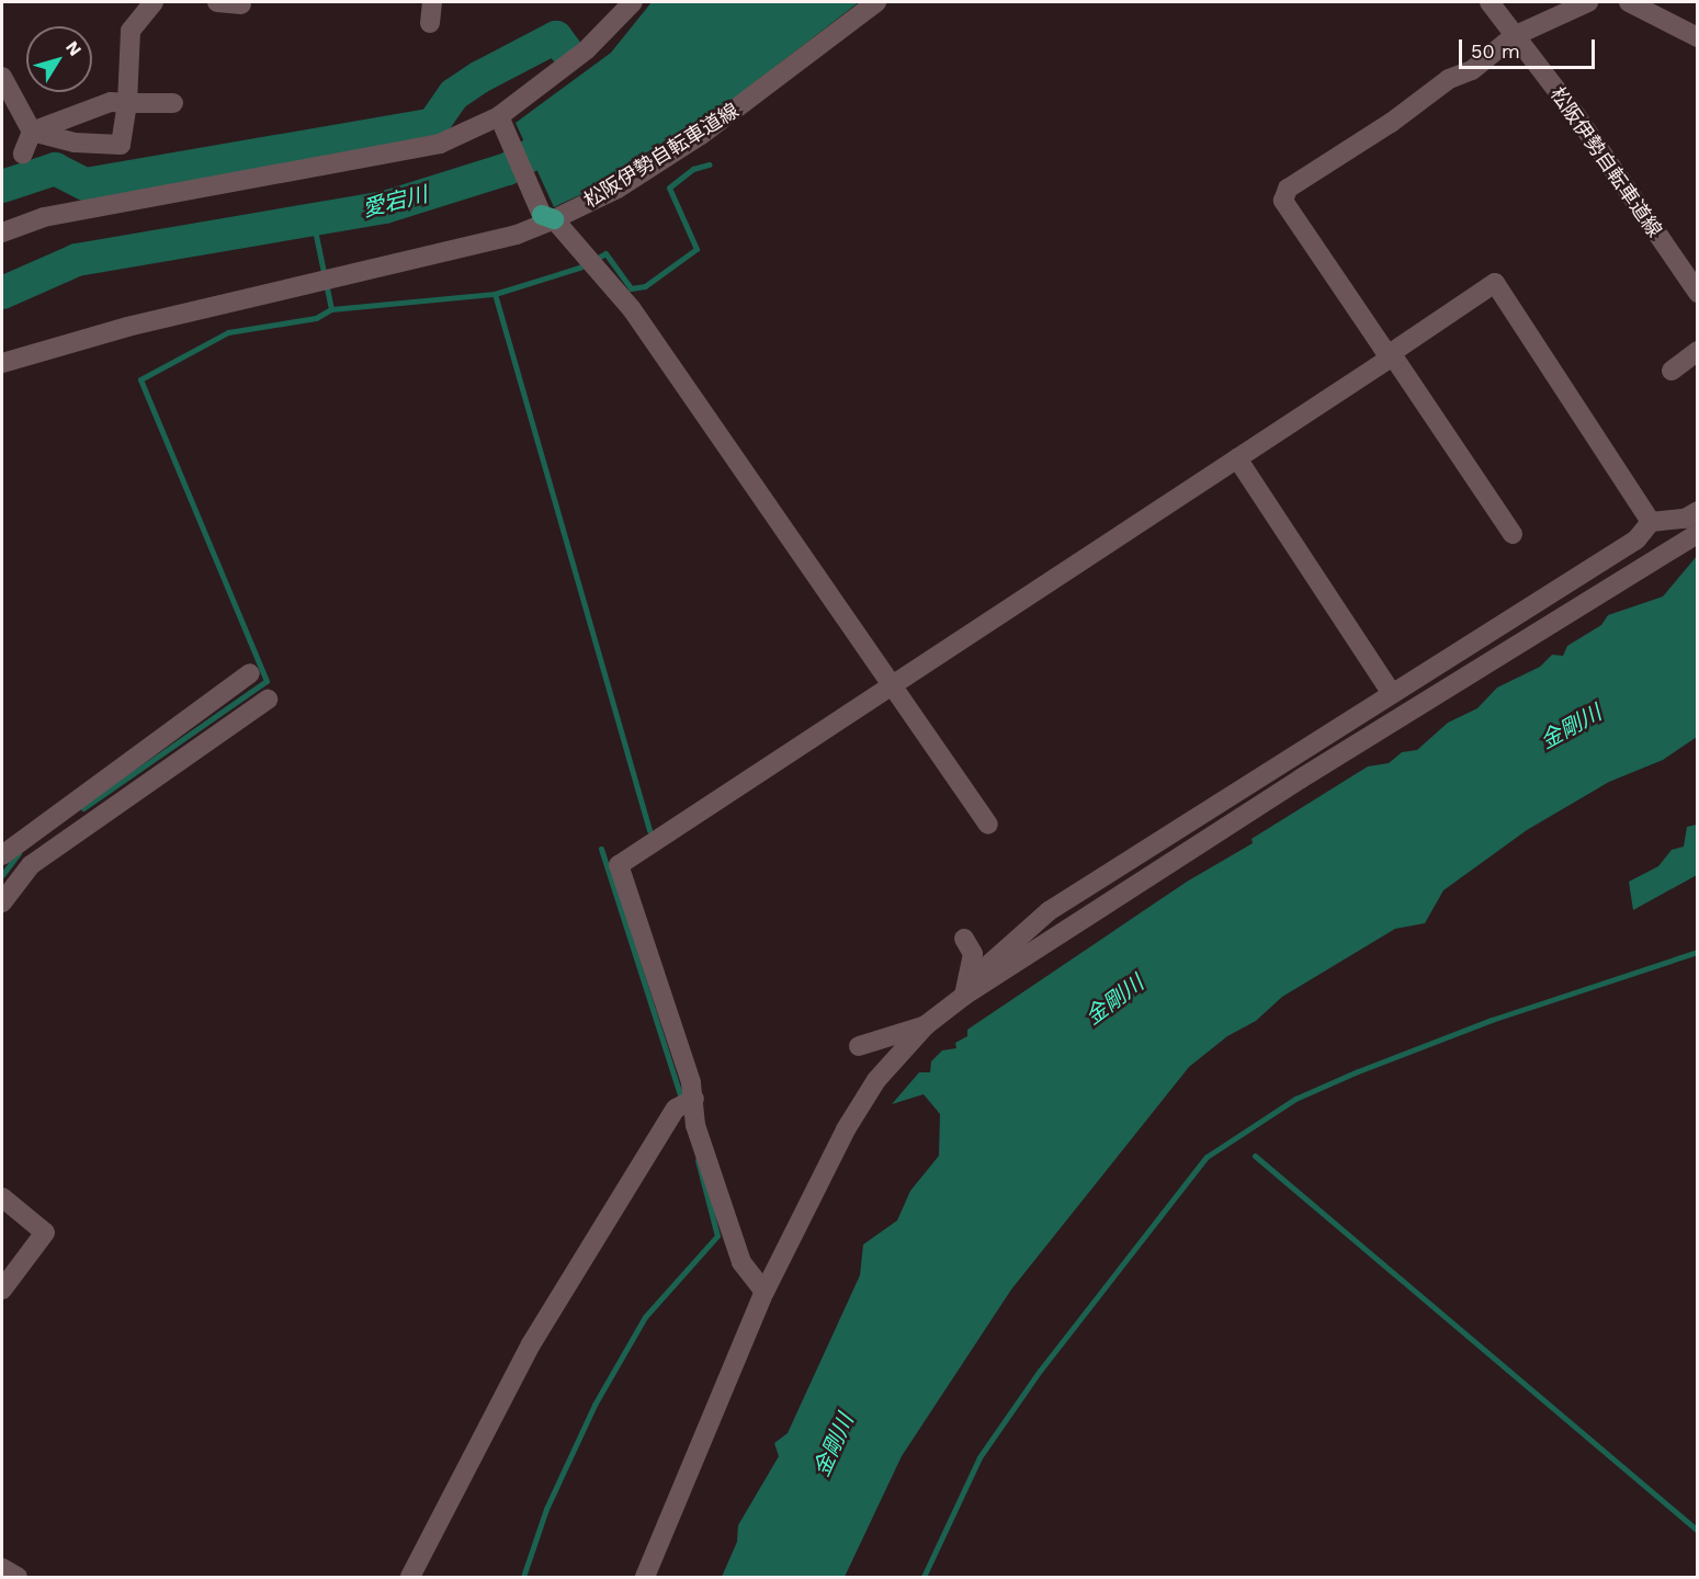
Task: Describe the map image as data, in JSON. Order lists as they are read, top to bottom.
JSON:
{
  "streets": {
    "street": ["松阪伊勢自転車道線"]
  },
  "water": ["愛宕川", "金剛川"],
  "scale_bar": "50 m",
  "north": "top right"
}
